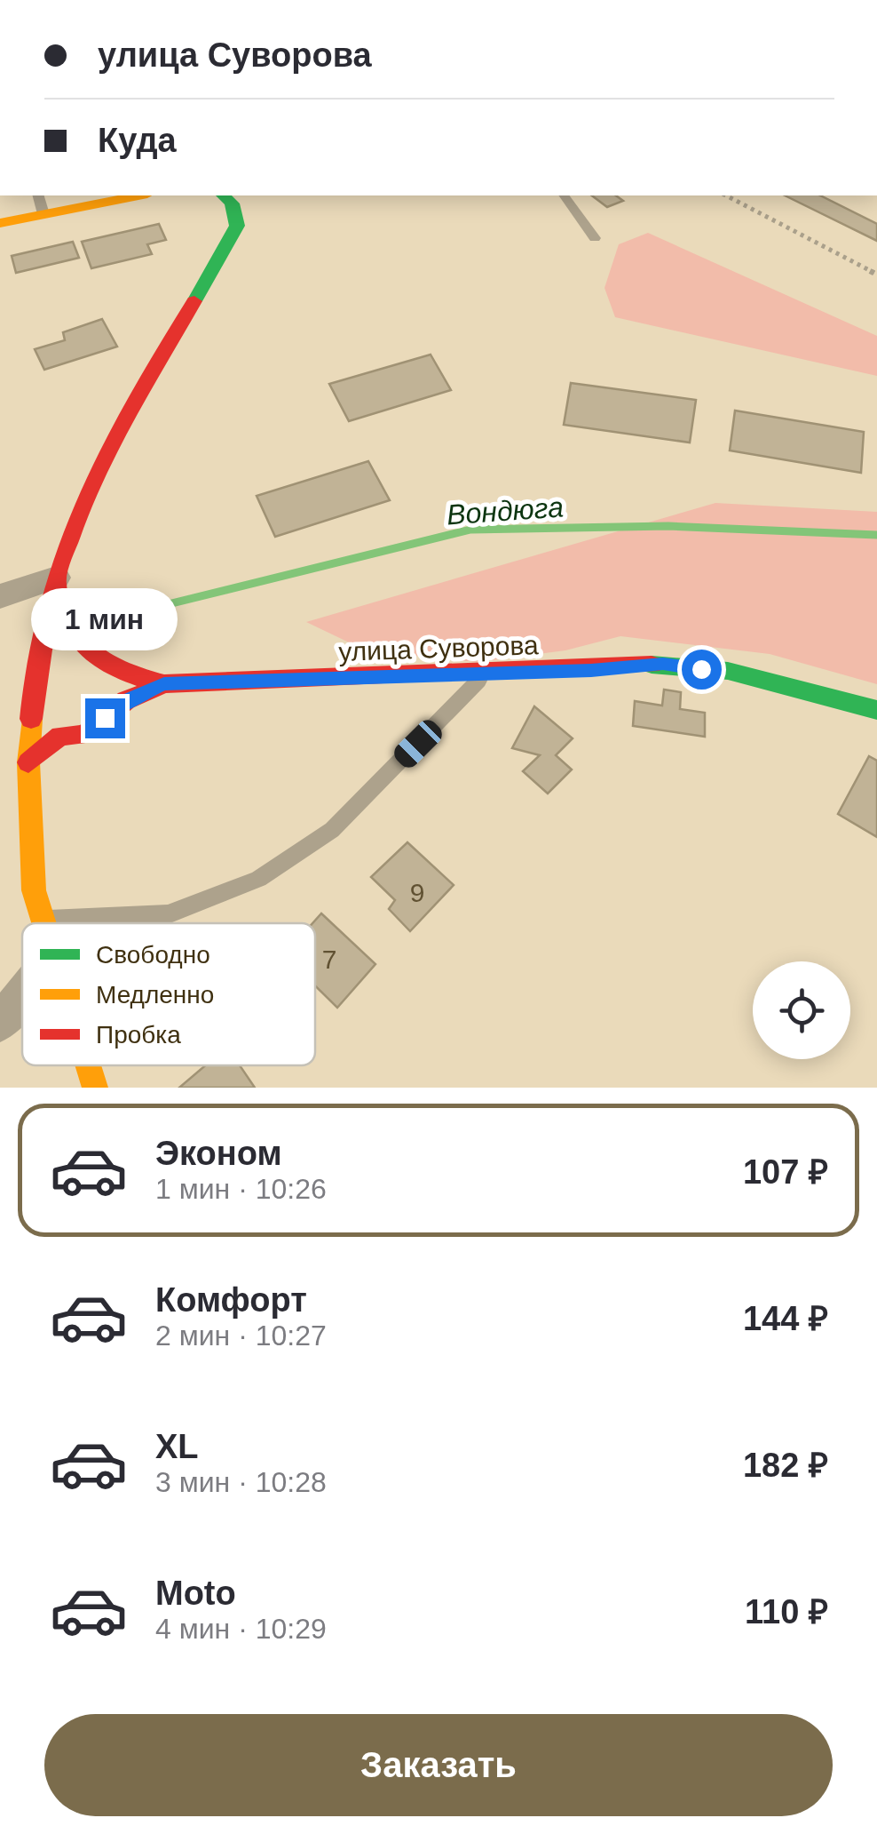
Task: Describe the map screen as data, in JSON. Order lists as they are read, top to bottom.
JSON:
{
  "streets": {
    "main road": ["улица Суворова"]
  },
  "water": ["Вондюга"],
  "house_numbers": ["9", "7"],
  "legend": ["Свободно", "Медленно", "Пробка"],
  "page": {
    "banner": ["улица Суворова", "Куда"],
    "bubble": "1 мин",
    "list": [
      {
        "name": "Эконом",
        "note": "1 мин · 10:26",
        "value": "107 ₽"
      },
      {
        "name": "Комфорт",
        "note": "2 мин · 10:27",
        "value": "144 ₽"
      },
      {
        "name": "XL",
        "note": "3 мин · 10:28",
        "value": "182 ₽"
      },
      {
        "name": "Moto",
        "note": "4 мин · 10:29",
        "value": "110 ₽"
      }
    ],
    "buttons": "Заказать"
  }
}
